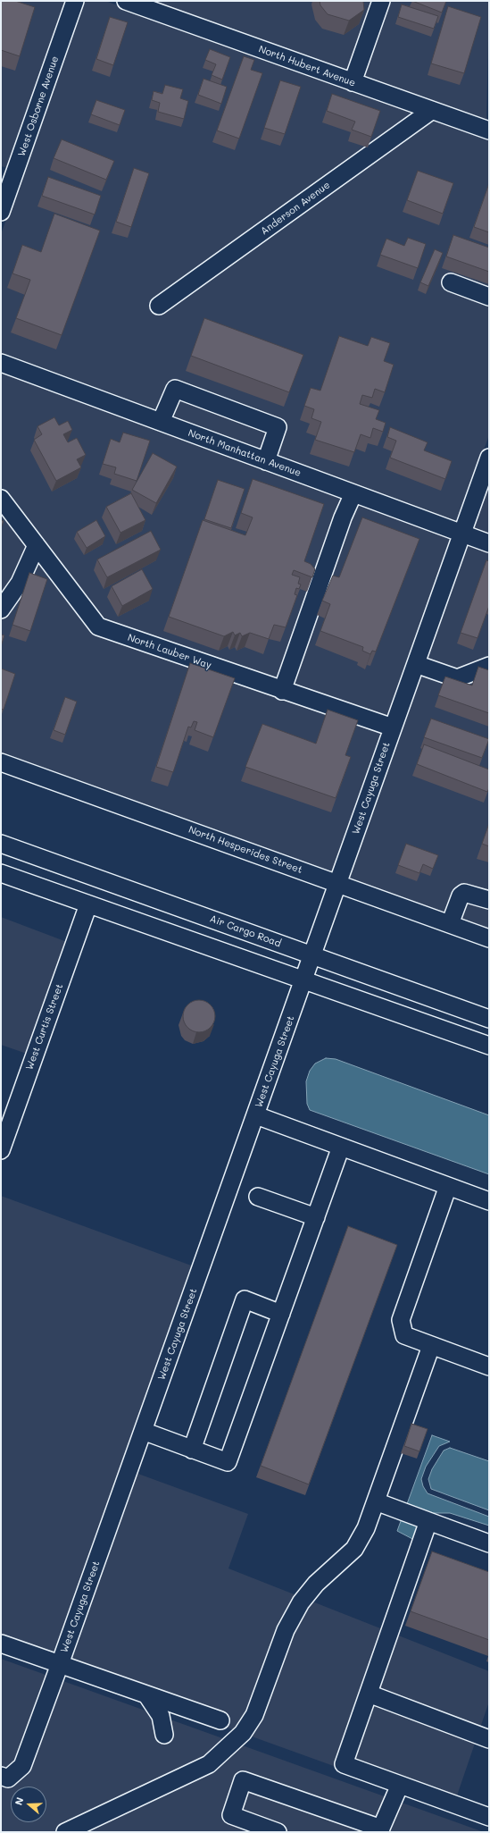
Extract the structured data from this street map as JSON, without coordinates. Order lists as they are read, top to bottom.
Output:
{
  "streets": {
    "street": [
      "North Hubert Avenue",
      "West Osborne Avenue",
      "Anderson Avenue",
      "North Manhattan Avenue",
      "North Lauber Way",
      "West Cayuga Street",
      "North Hesperides Street",
      "Air Cargo Road",
      "West Curtis Street"
    ]
  },
  "crossings": [
    ["North Hubert Avenue", "Anderson Avenue"],
    ["North Manhattan Avenue", "West Cayuga Street"],
    ["North Lauber Way", "West Cayuga Street"],
    ["West Cayuga Street", "North Hesperides Street"],
    ["West Cayuga Street", "Air Cargo Road"]
  ],
  "north": "left"
}
